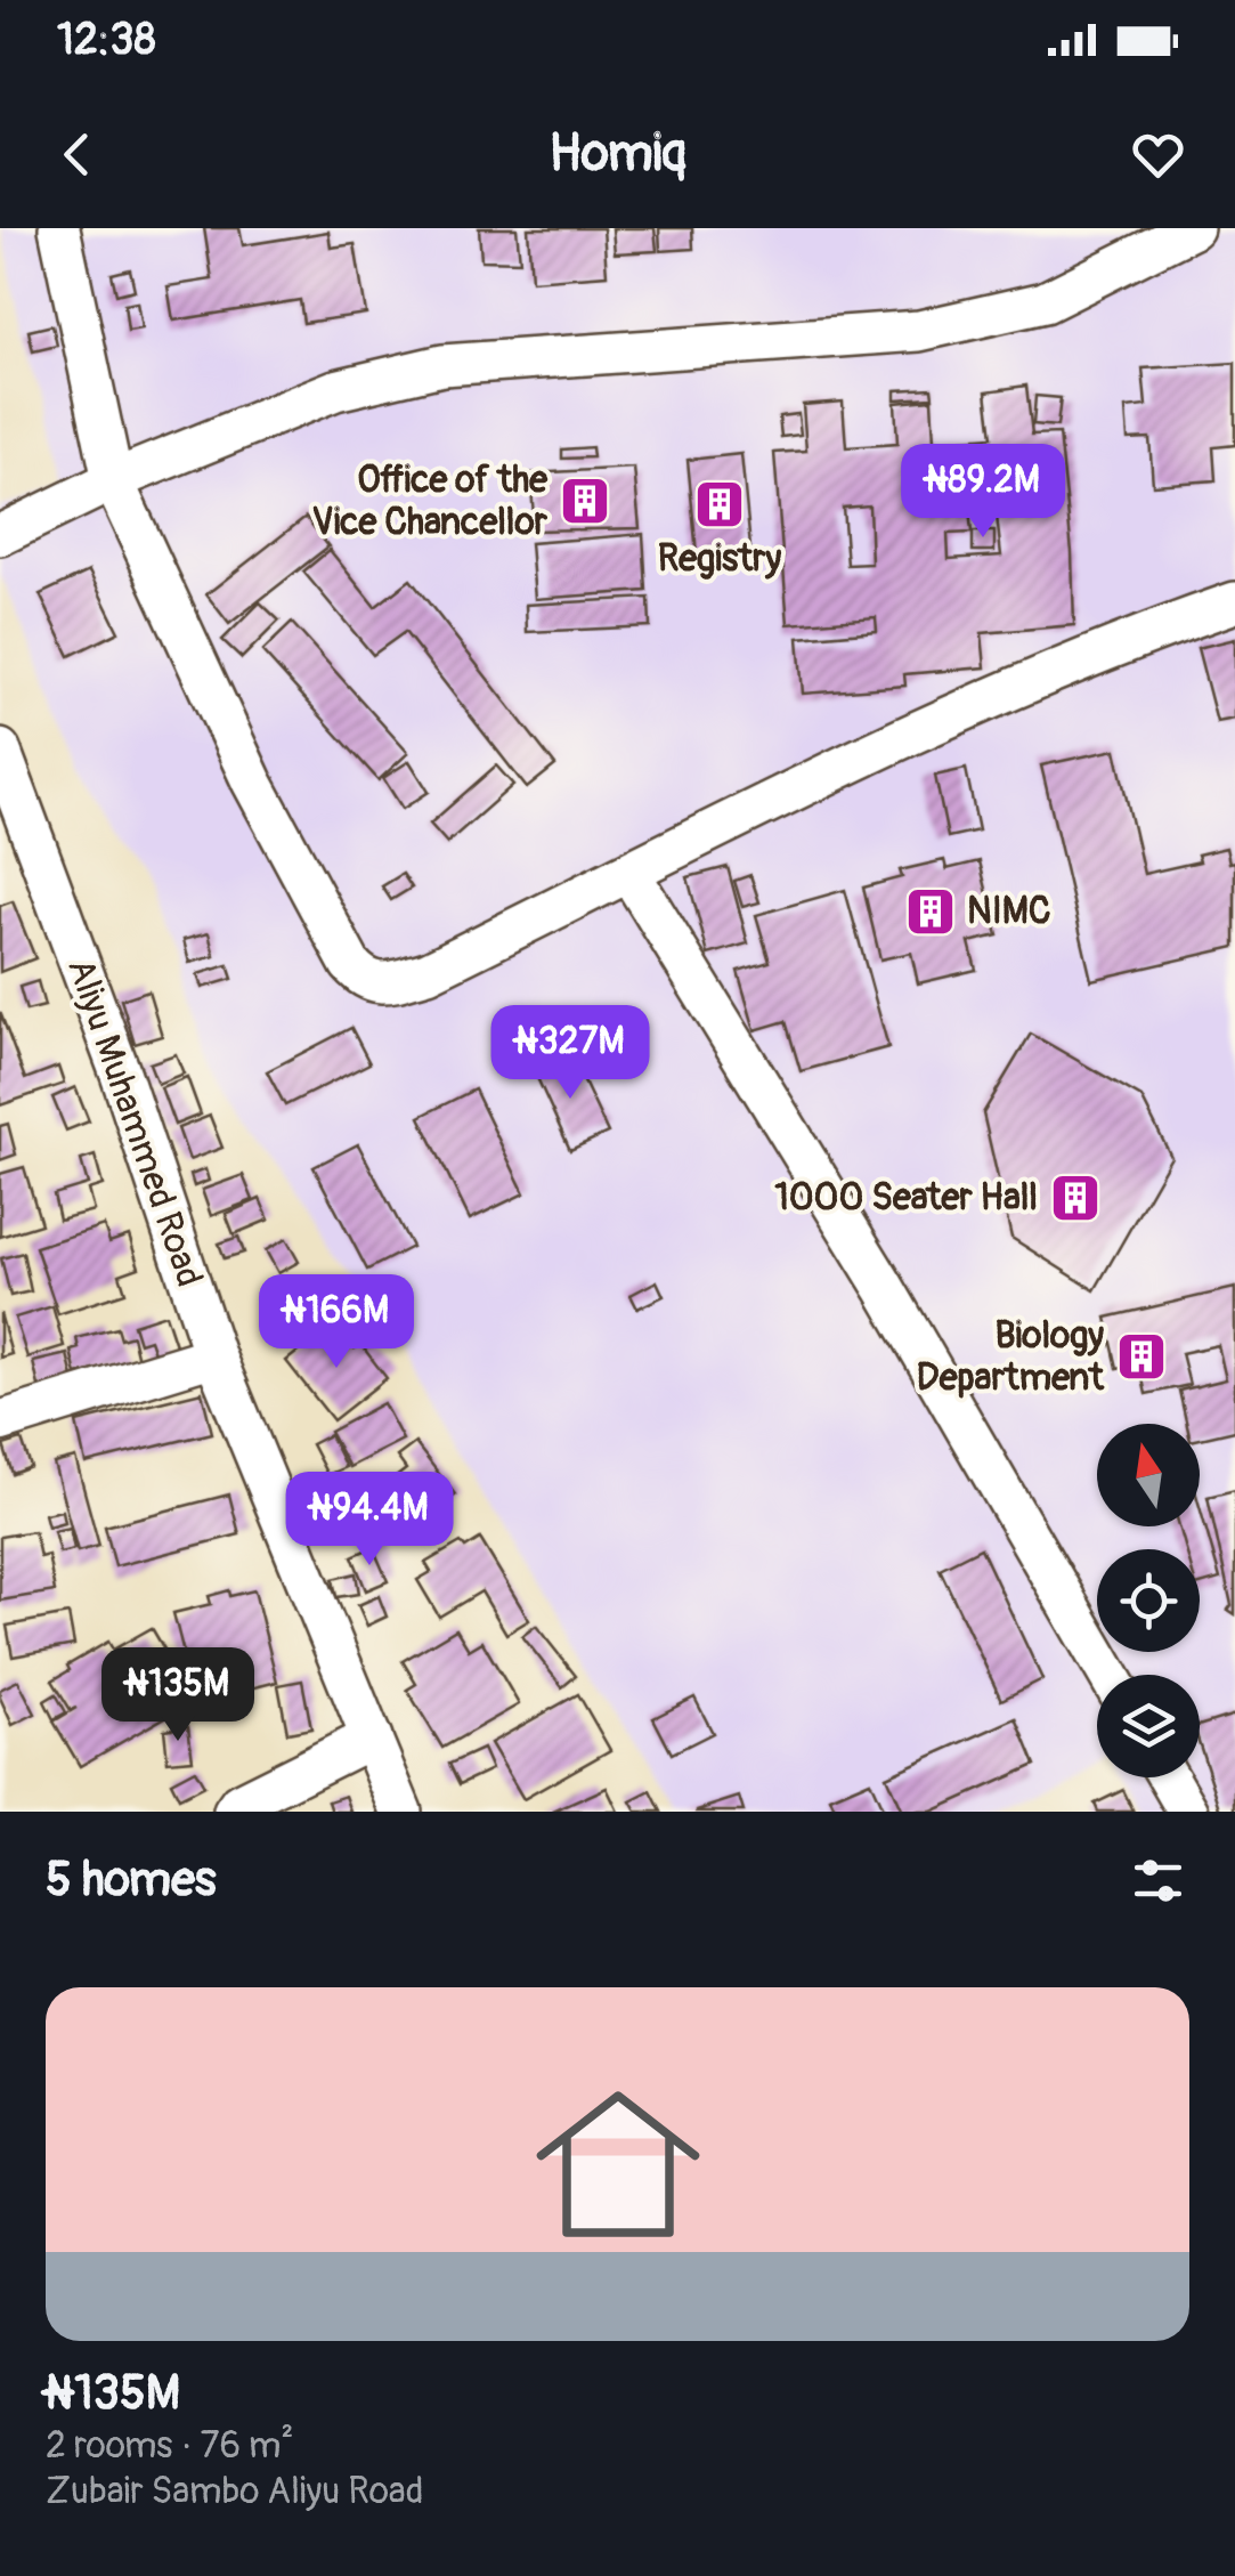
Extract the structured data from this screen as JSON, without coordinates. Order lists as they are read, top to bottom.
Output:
{
  "streets": {
    "street": ["Aliyu Muhammed Road"]
  },
  "places": {
    "building": [
      "Office of the Vice Chancellor",
      "Registry",
      "NIMC",
      "1000 Seater Hall",
      "Biology Department"
    ]
  },
  "north": "top",
  "page": {
    "status": "12:38",
    "header": "Homiq",
    "price": [
      "₦89.2M",
      "₦327M",
      "₦166M",
      "₦94.4M",
      "₦135M"
    ],
    "heading": "5 homes",
    "list": [
      {
        "name": "₦135M",
        "note": "2 rooms · 76 m² · Zubair Sambo Aliyu Road"
      }
    ]
  }
}
